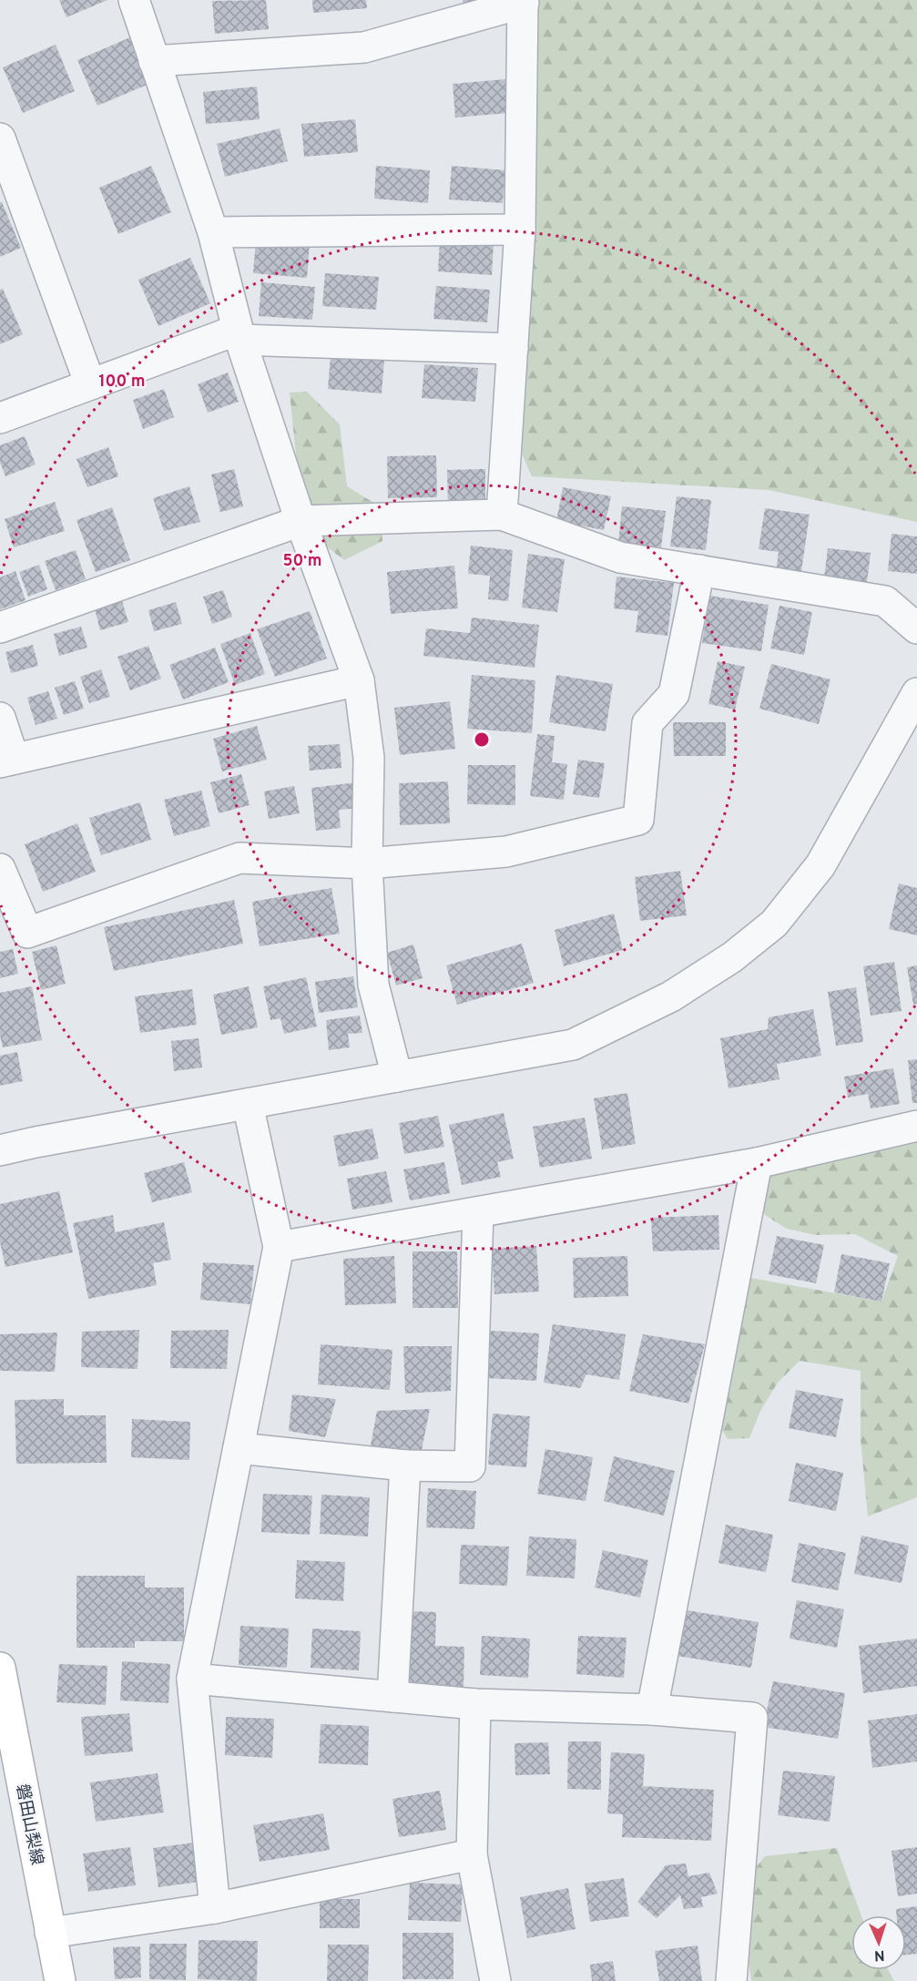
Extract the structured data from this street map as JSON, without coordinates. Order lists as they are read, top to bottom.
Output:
{
  "streets": {
    "main road": ["磐田山梨線"]
  },
  "north": "bottom",
  "rings": ["100 m", "50 m"]
}
